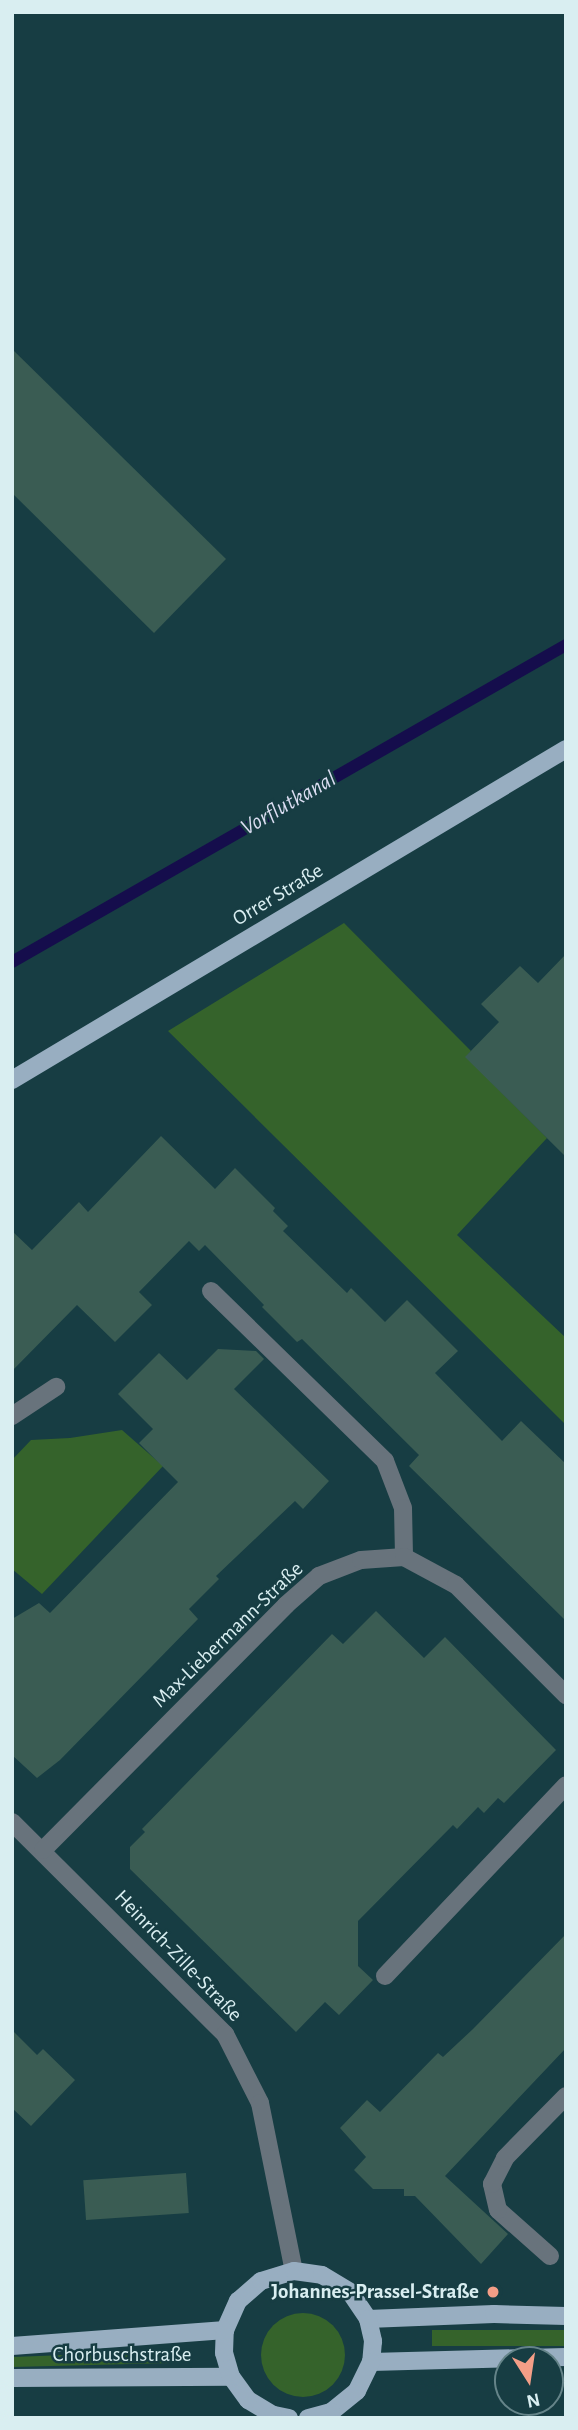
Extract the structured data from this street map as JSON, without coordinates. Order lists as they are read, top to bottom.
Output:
{
  "streets": {
    "main road": ["Orrer Straße", "Chorbuschstraße"],
    "street": ["Max-Liebermann-Straße", "Heinrich-Zille-Straße"]
  },
  "crossings": [
    ["Max-Liebermann-Straße", "Heinrich-Zille-Straße"]
  ],
  "water": ["Vorflutkanal"],
  "places": ["Johannes-Prassel-Straße"],
  "north": "bottom"
}
